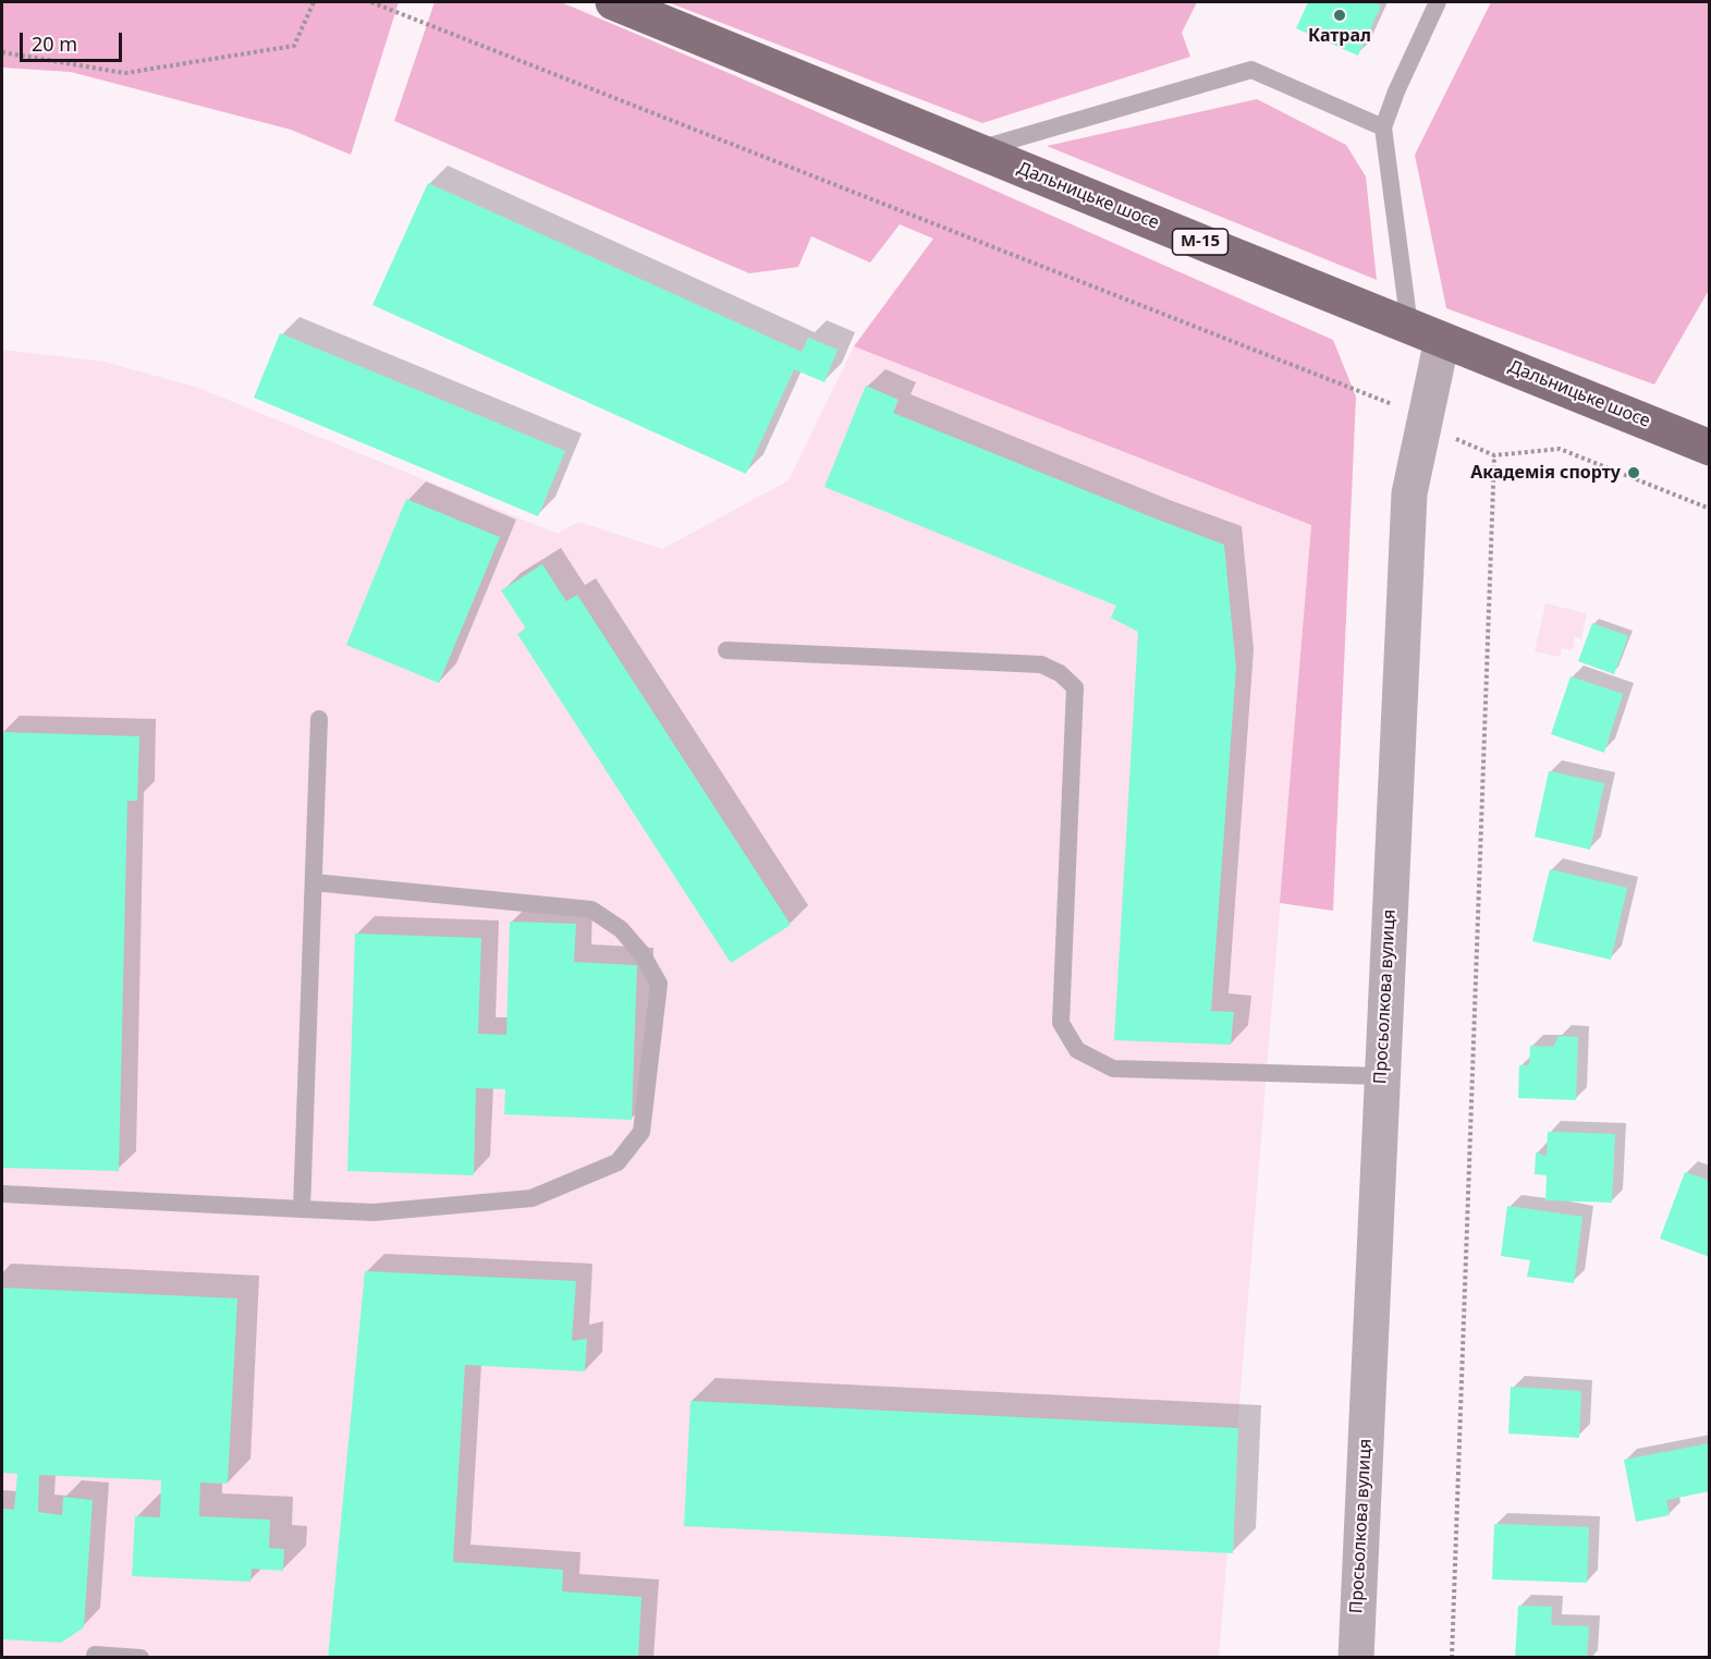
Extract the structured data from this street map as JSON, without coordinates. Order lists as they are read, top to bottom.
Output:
{
  "streets": {
    "main road": ["Дальницьке шосе", "М-15"],
    "street": ["Просьолкова вулиця"]
  },
  "crossings": [
    ["Дальницьке шосе", "Просьолкова вулиця"]
  ],
  "places": ["Катрал", "Академія спорту"],
  "scale_bar": "20 m"
}
